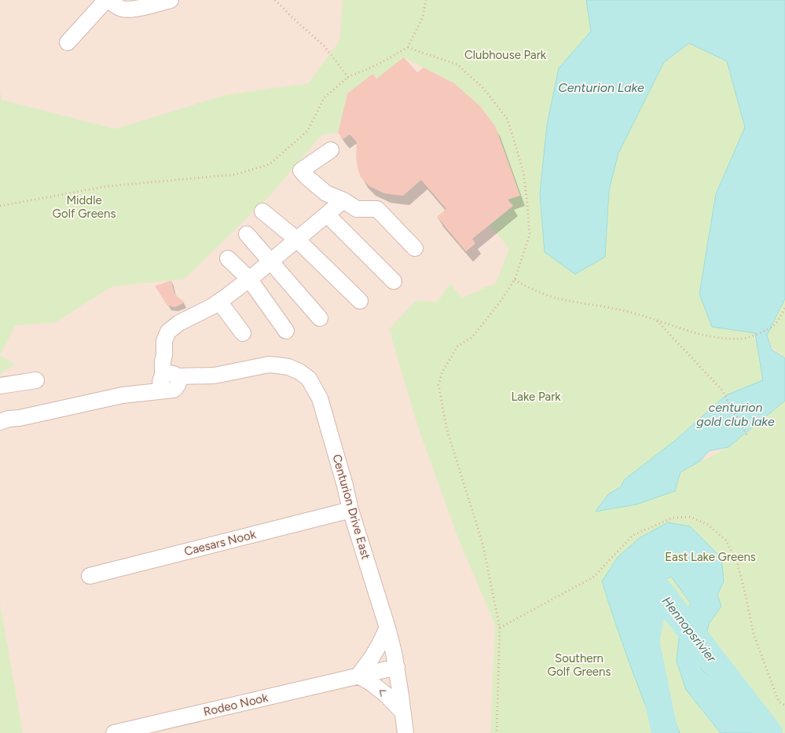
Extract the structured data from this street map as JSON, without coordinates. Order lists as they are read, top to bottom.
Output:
{
  "streets": {
    "street": ["Centurion Drive East", "Caesars Nook", "Rodeo Nook"]
  },
  "crossings": [
    ["Centurion Drive East", "Caesars Nook"],
    ["Centurion Drive East", "Rodeo Nook"]
  ],
  "water": ["Centurion Lake", "centurion gold club lake", "Hennopsrivier"],
  "parks": [
    "Clubhouse Park",
    "Middle Golf Greens",
    "Lake Park",
    "East Lake Greens",
    "Southern Golf Greens"
  ]
}
